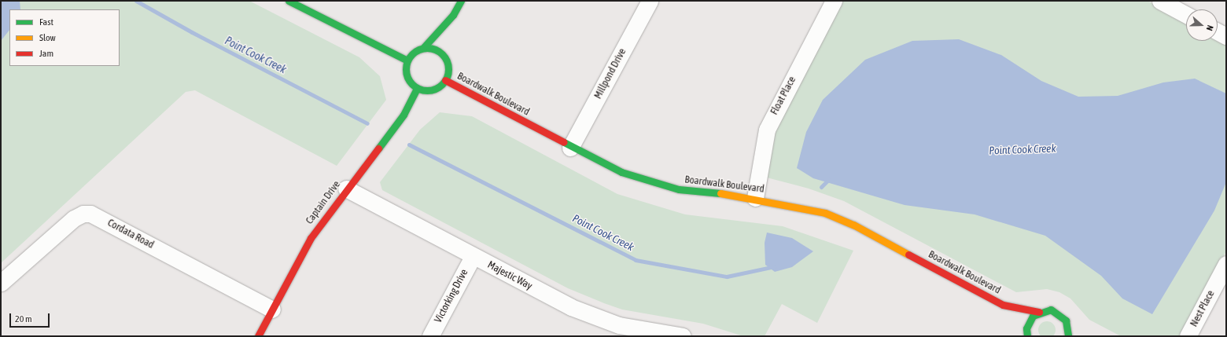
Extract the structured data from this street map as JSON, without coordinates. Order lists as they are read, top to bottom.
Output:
{
  "streets": {
    "street": [
      "Millpond Drive",
      "Boardwalk Boulevard",
      "Float Place",
      "Captain Drive",
      "Cordata Road",
      "Majestic Way",
      "Victorking Drive",
      "Nest Place"
    ]
  },
  "crossings": [
    ["Millpond Drive", "Boardwalk Boulevard"],
    ["Boardwalk Boulevard", "Float Place"],
    ["Boardwalk Boulevard", "Captain Drive"],
    ["Captain Drive", "Cordata Road"],
    ["Captain Drive", "Majestic Way"],
    ["Majestic Way", "Victorking Drive"]
  ],
  "water": ["Point Cook Creek"],
  "legend": ["Fast", "Slow", "Jam"],
  "scale_bar": "20 m",
  "north": "right"
}
